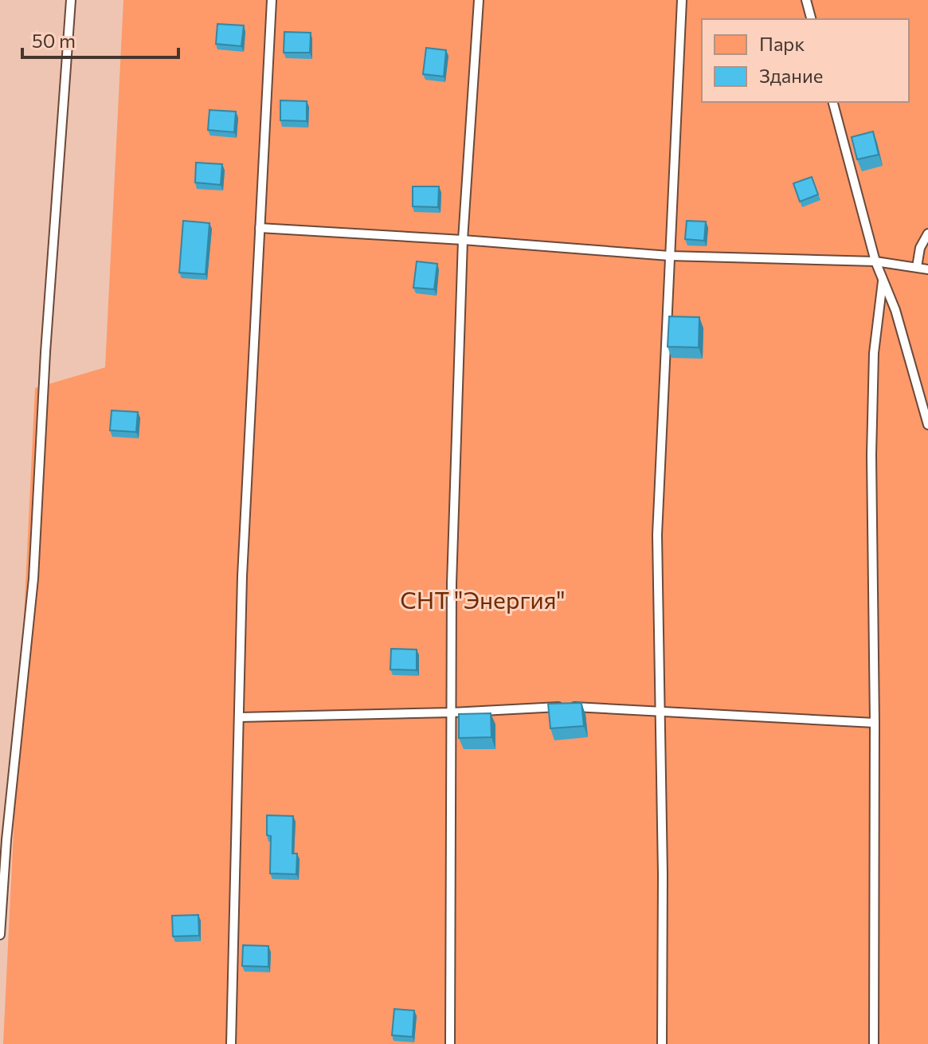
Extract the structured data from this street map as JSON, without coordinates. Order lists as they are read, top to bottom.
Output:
{
  "parks": ["СНТ \"Энергия\""],
  "legend": ["Парк", "Здание"],
  "scale_bar": "50 m"
}
